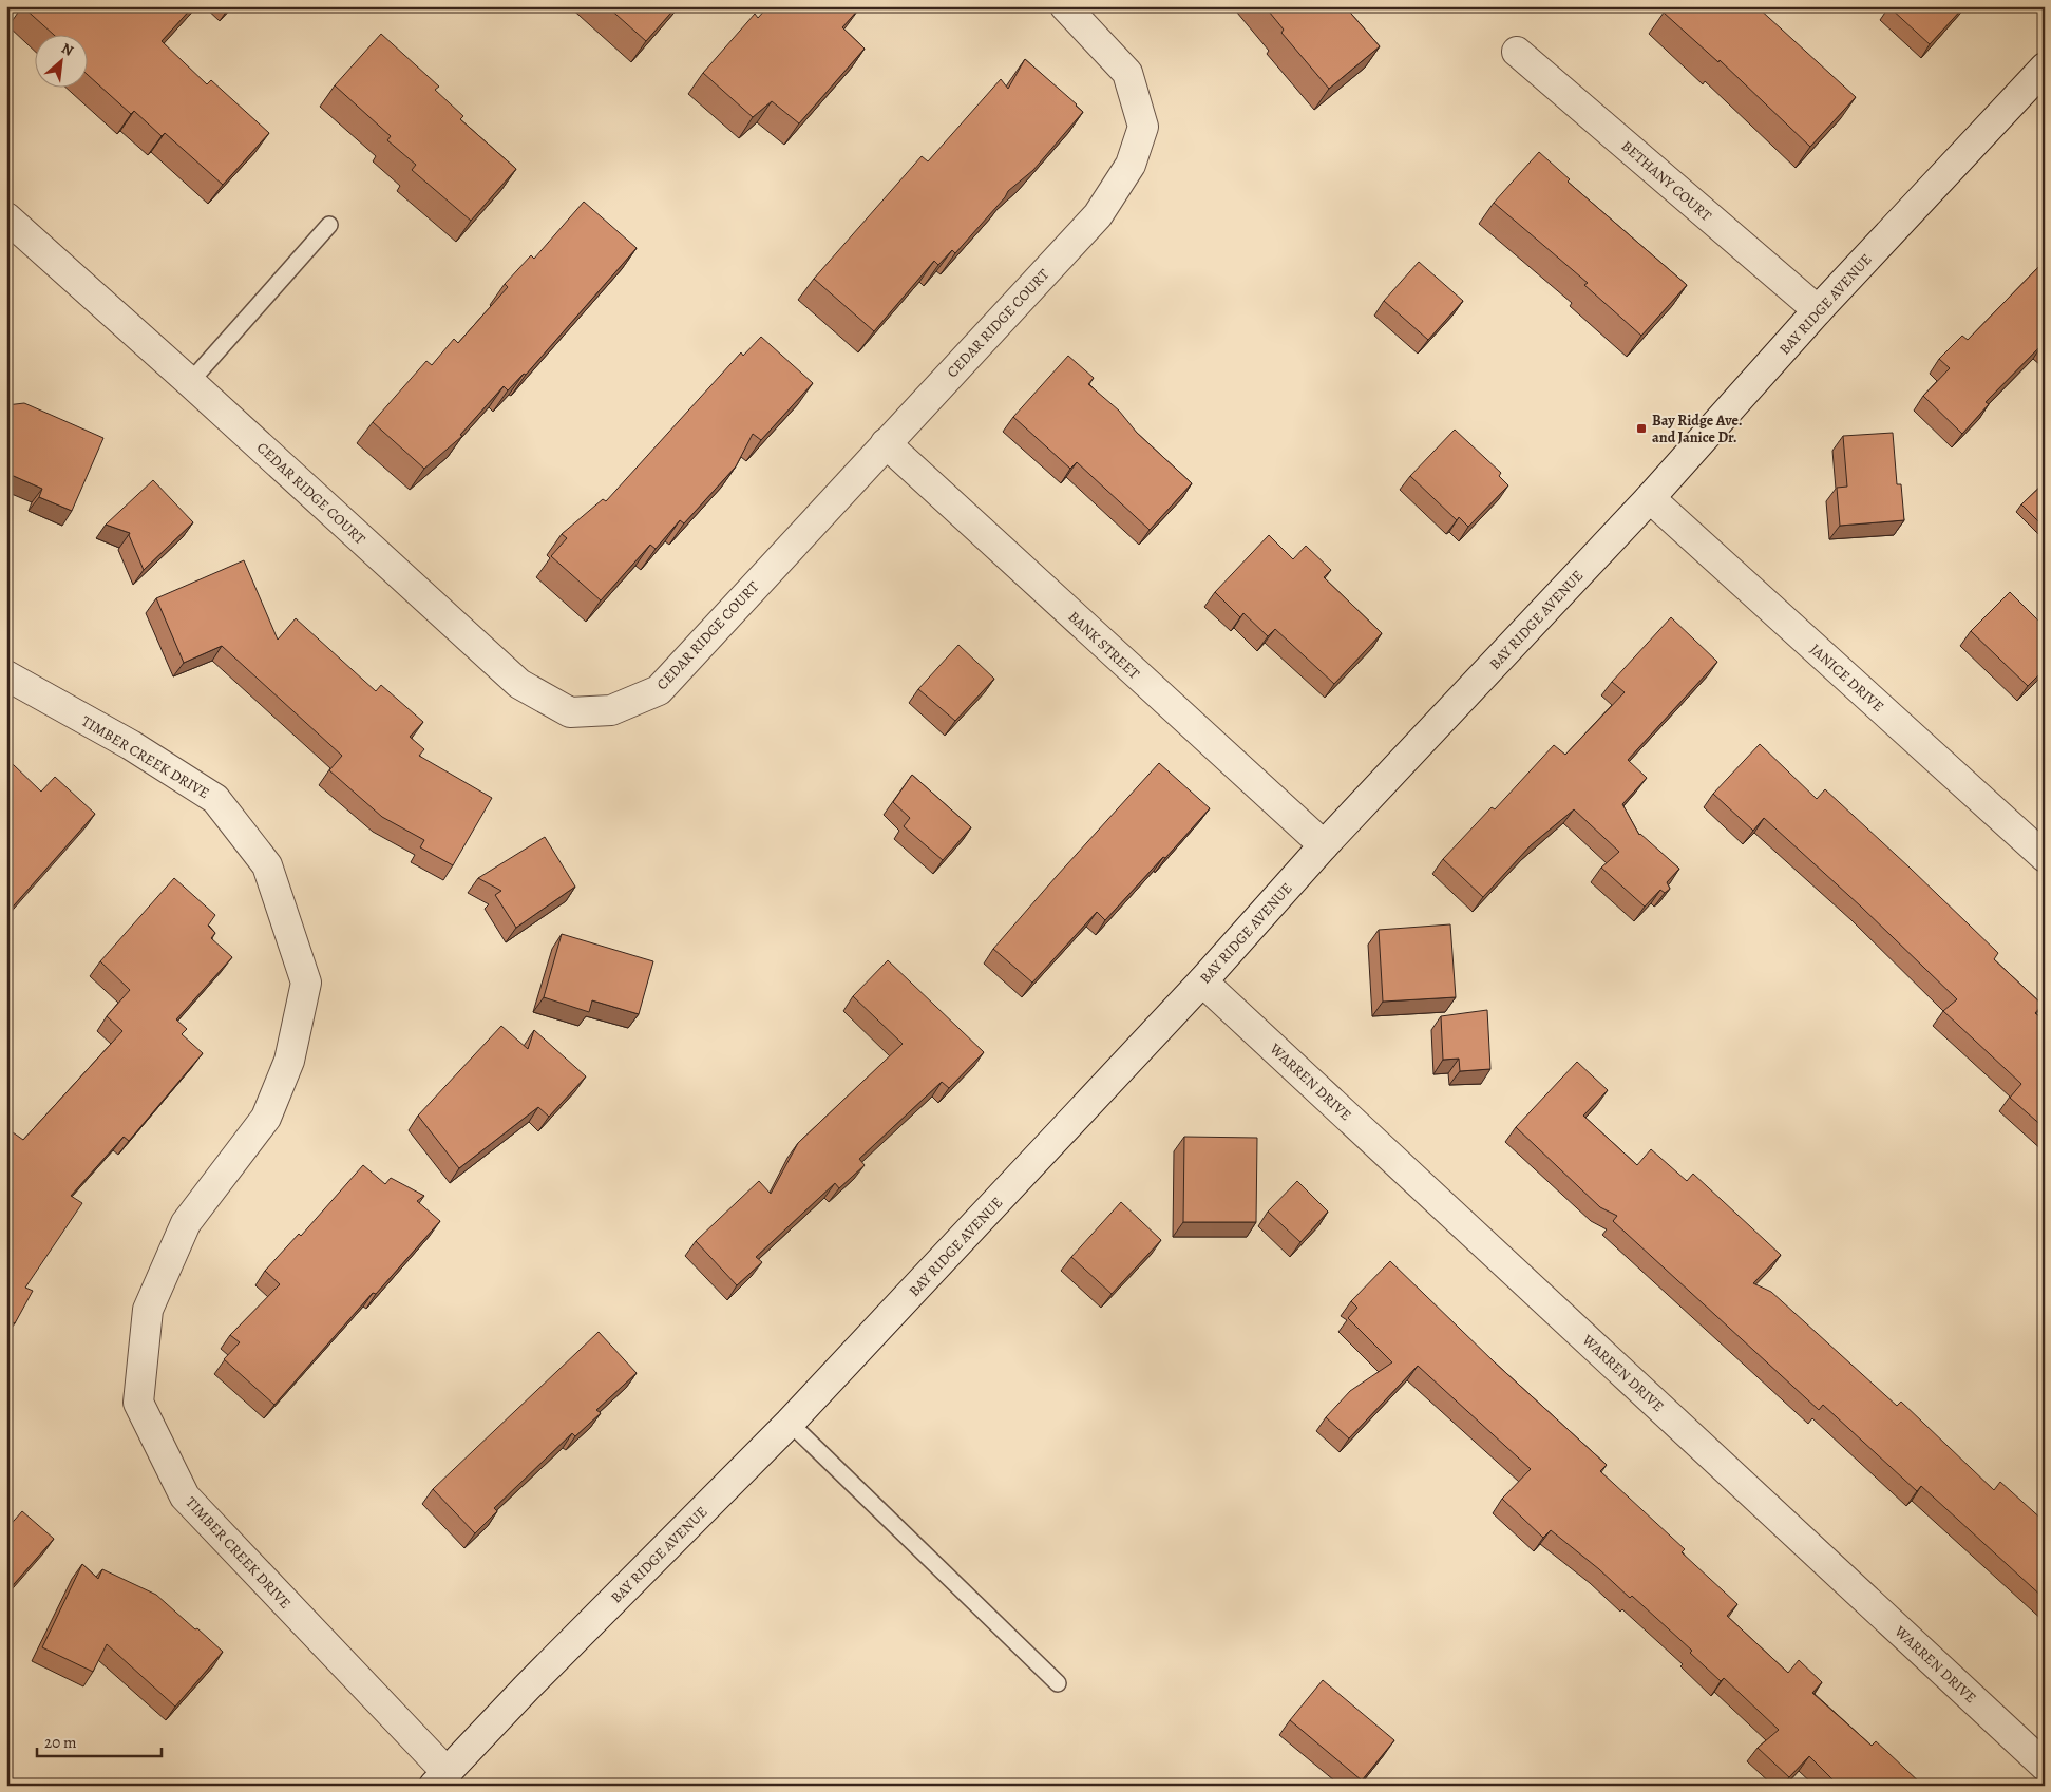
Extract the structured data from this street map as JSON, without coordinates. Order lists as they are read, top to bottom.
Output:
{
  "streets": {
    "street": [
      "BETHANY COURT",
      "BAY RIDGE AVENUE",
      "CEDAR RIDGE COURT",
      "BANK STREET",
      "JANICE DRIVE",
      "TIMBER CREEK DRIVE",
      "WARREN DRIVE"
    ]
  },
  "crossings": [
    ["BETHANY COURT", "BAY RIDGE AVENUE"],
    ["BAY RIDGE AVENUE", "BANK STREET"],
    ["BAY RIDGE AVENUE", "JANICE DRIVE"],
    ["BAY RIDGE AVENUE", "TIMBER CREEK DRIVE"],
    ["BAY RIDGE AVENUE", "WARREN DRIVE"],
    ["CEDAR RIDGE COURT", "BANK STREET"]
  ],
  "places": {
    "transit": ["Bay Ridge Ave. and Janice Dr."]
  },
  "scale_bar": "20 m",
  "north": "top right"
}
